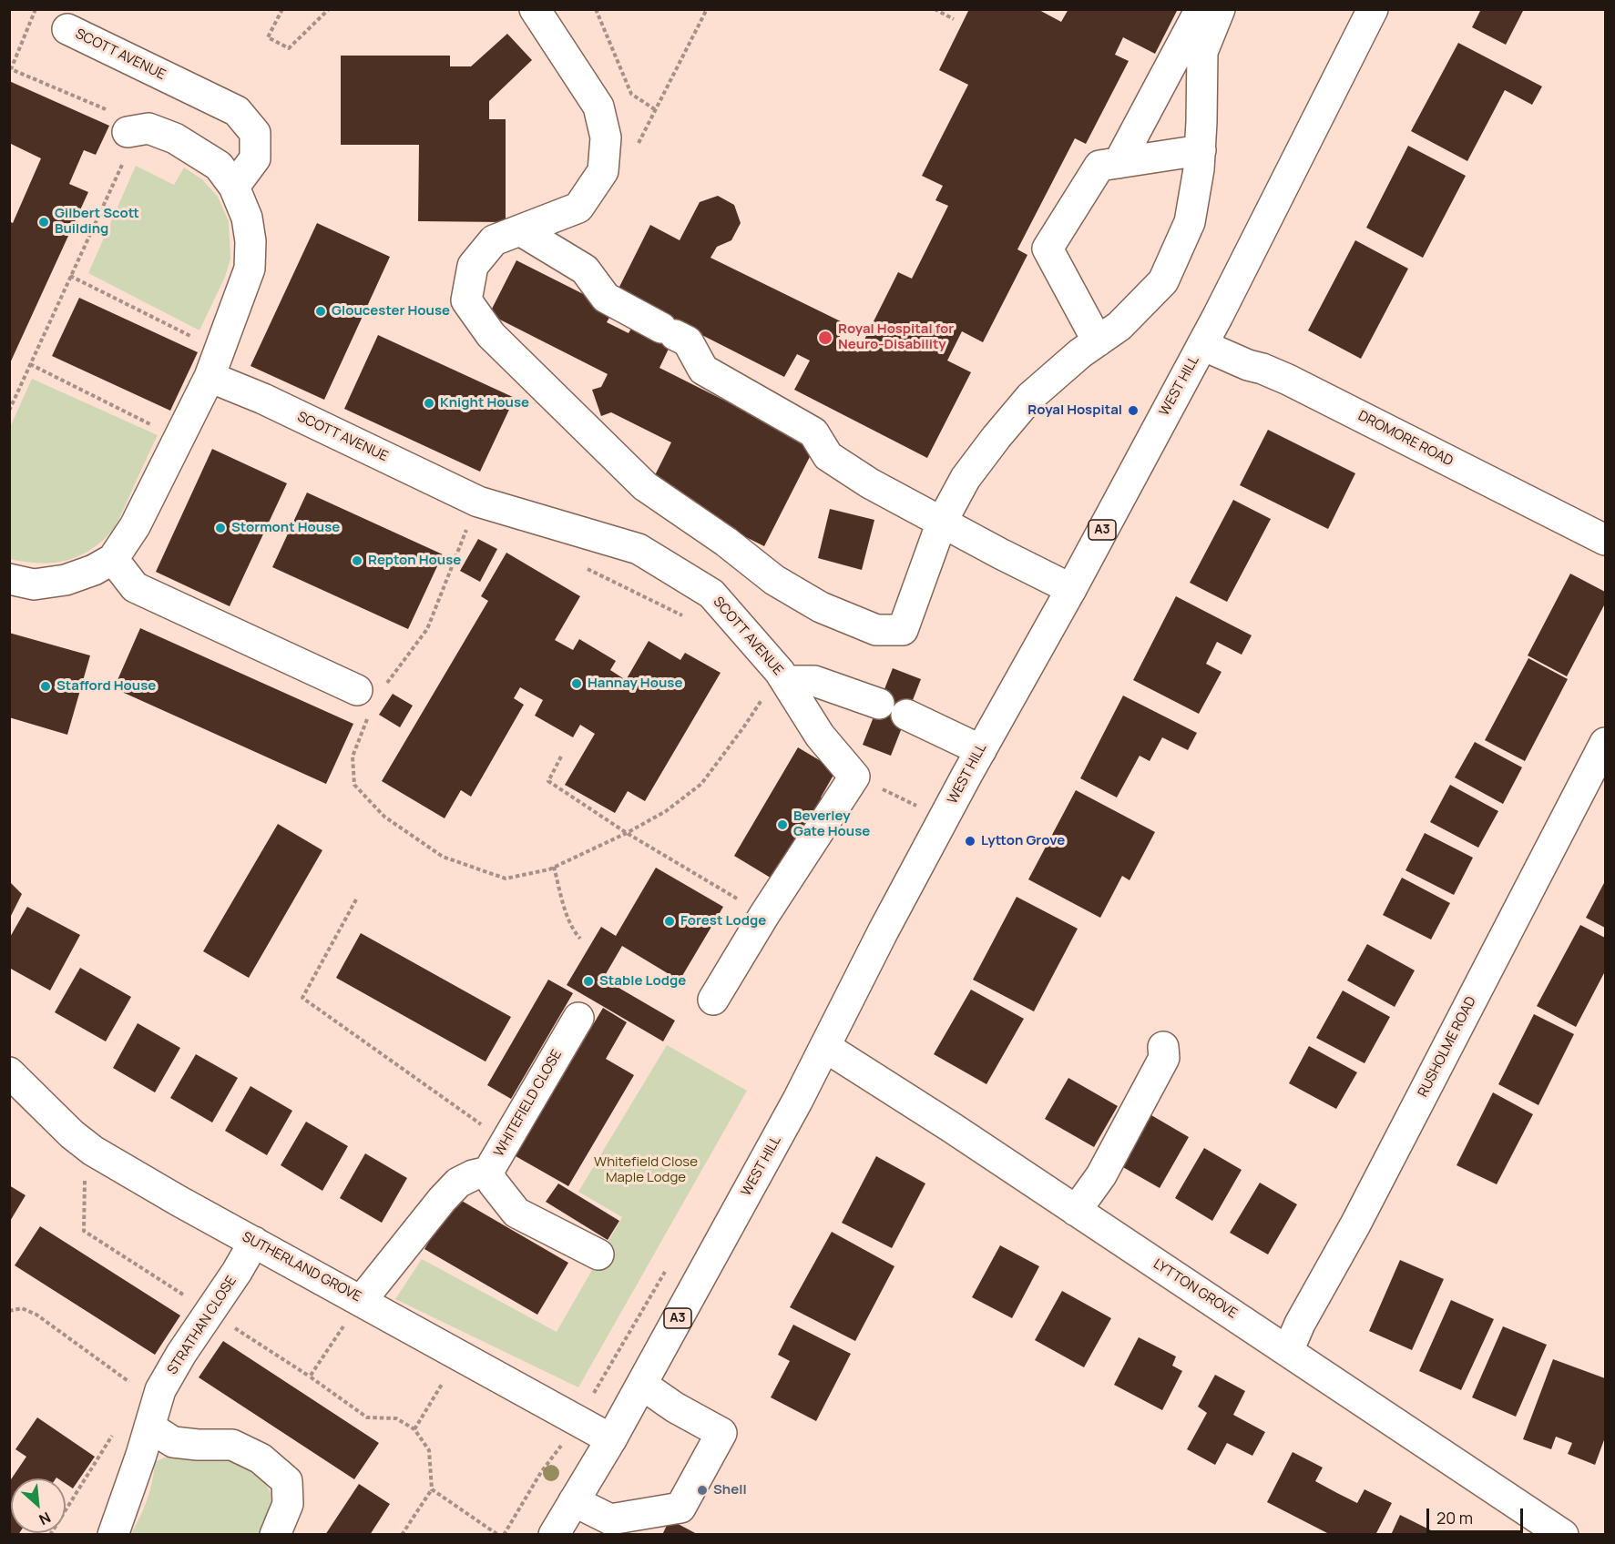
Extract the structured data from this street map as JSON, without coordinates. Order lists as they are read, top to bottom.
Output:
{
  "streets": {
    "main road": [
      "SCOTT AVENUE",
      "WEST HILL",
      "DROMORE ROAD",
      "A3",
      "RUSHOLME ROAD",
      "WHITEFIELD CLOSE",
      "SUTHERLAND GROVE",
      "LYTTON GROVE",
      "STRATHAN CLOSE"
    ]
  },
  "crossings": [
    ["WEST HILL", "DROMORE ROAD"],
    ["WEST HILL", "SUTHERLAND GROVE"],
    ["WEST HILL", "LYTTON GROVE"],
    ["RUSHOLME ROAD", "LYTTON GROVE"],
    ["WHITEFIELD CLOSE", "SUTHERLAND GROVE"],
    ["SUTHERLAND GROVE", "STRATHAN CLOSE"]
  ],
  "parks": ["Whitefield Close Maple Lodge"],
  "places": [
    "Gilbert Scott Building",
    "Gloucester House",
    "Royal Hospital for Neuro-Disability",
    "Knight House",
    "Royal Hospital",
    "Stormont House",
    "Repton House",
    "Hannay House",
    "Stafford House",
    "Beverley Gate House",
    "Lytton Grove",
    "Forest Lodge",
    "Stable Lodge",
    "Shell"
  ],
  "scale_bar": "20 m",
  "north": "bottom right"
}
